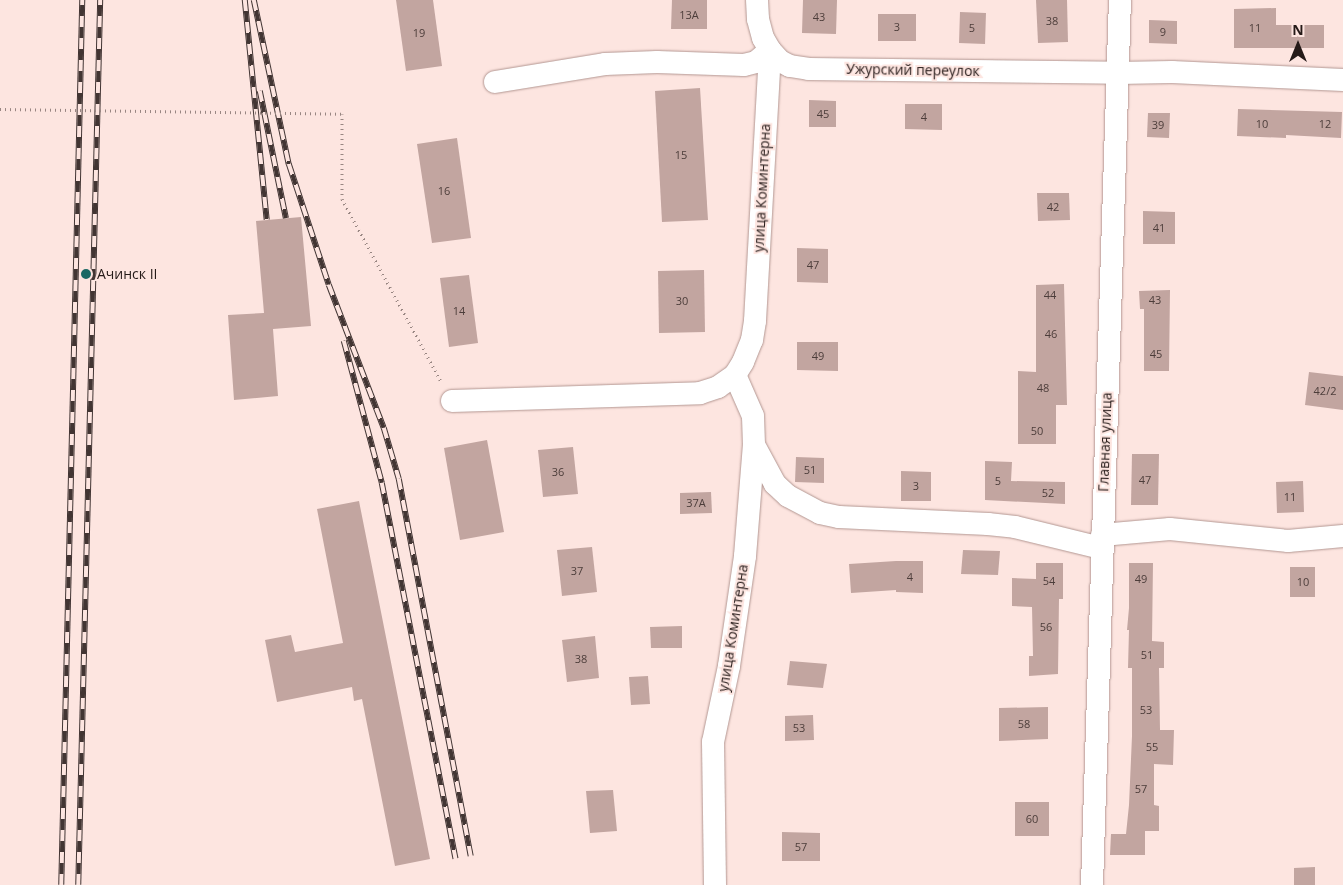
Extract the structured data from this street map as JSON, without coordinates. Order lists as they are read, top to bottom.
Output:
{
  "streets": {
    "street": ["Ужурский переулок", "улица Коминтерна", "Главная улица"]
  },
  "crossings": [
    ["Ужурский переулок", "улица Коминтерна"],
    ["Ужурский переулок", "Главная улица"]
  ],
  "places": ["Ачинск II"],
  "house_numbers": [
    "13А",
    "43",
    "38",
    "3",
    "5",
    "11",
    "9",
    "19",
    "45",
    "4",
    "10",
    "12",
    "39",
    "15",
    "16",
    "42",
    "41",
    "47",
    "44",
    "43",
    "30",
    "14",
    "46",
    "45",
    "49",
    "48",
    "42/2",
    "50",
    "51",
    "36",
    "47",
    "5",
    "3",
    "52",
    "11",
    "37А",
    "37",
    "4",
    "49",
    "54",
    "10",
    "56",
    "51",
    "38",
    "53",
    "58",
    "53",
    "55",
    "57",
    "60",
    "57"
  ],
  "north": "top"
}
